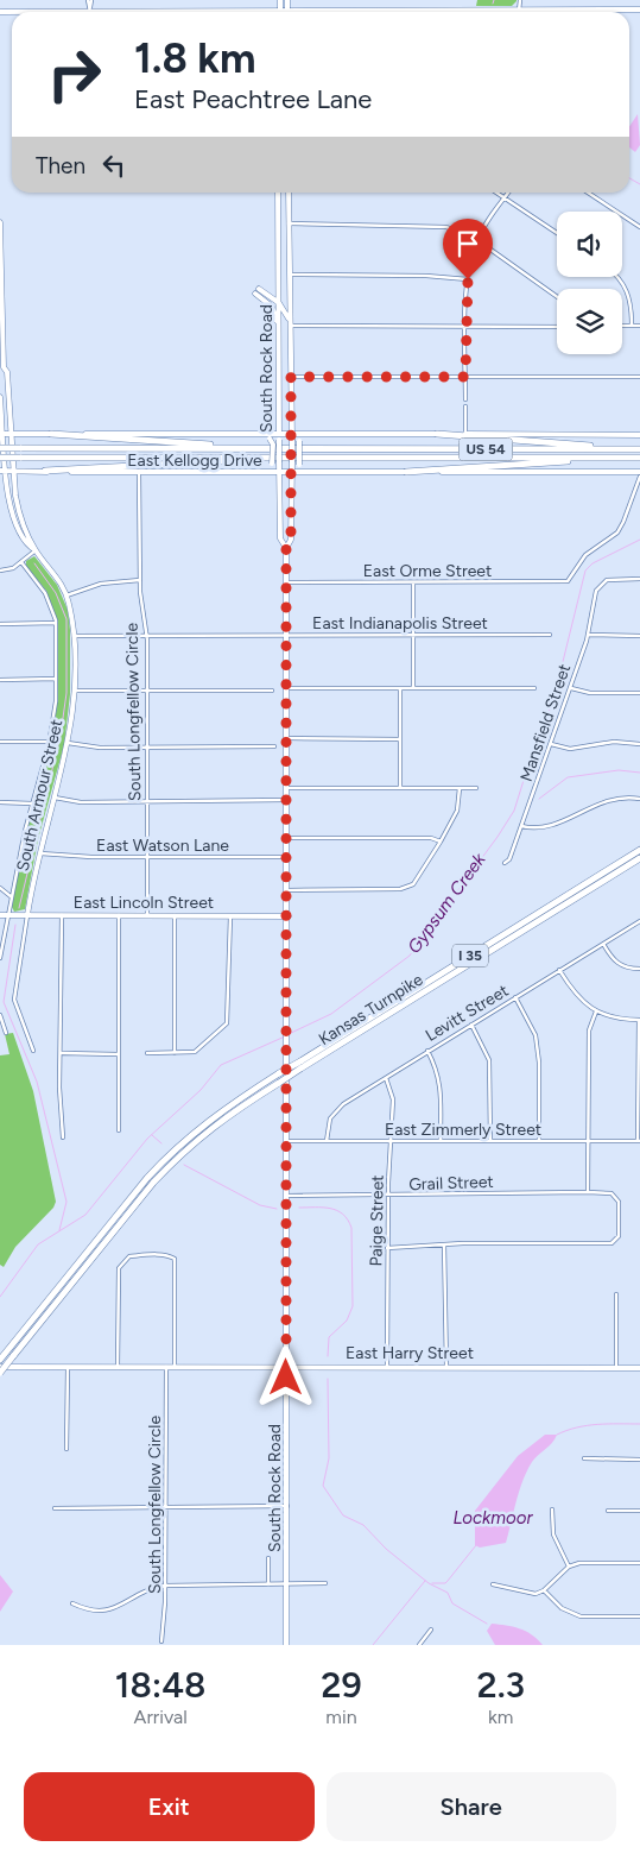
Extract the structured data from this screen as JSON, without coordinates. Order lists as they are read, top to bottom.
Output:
{
  "streets": {
    "highway": ["US 54", "I 35", "Kansas Turnpike"],
    "main road": [
      "South Rock Road",
      "East Kellogg Drive",
      "South Armour Street",
      "East Lincoln Street",
      "East Harry Street"
    ],
    "street": [
      "East Orme Street",
      "East Indianapolis Street",
      "South Longfellow Circle",
      "Mansfield Street",
      "East Watson Lane",
      "Levitt Street",
      "East Zimmerly Street",
      "Grail Street",
      "Paige Street"
    ]
  },
  "crossings": [
    ["South Rock Road", "East Kellogg Drive"],
    ["South Rock Road", "East Orme Street"],
    ["South Rock Road", "East Indianapolis Street"],
    ["South Rock Road", "East Watson Lane"],
    ["South Rock Road", "East Lincoln Street"],
    ["South Rock Road", "East Zimmerly Street"],
    ["South Rock Road", "Grail Street"],
    ["South Rock Road", "East Harry Street"],
    ["East Kellogg Drive", "East Orme Street"],
    ["East Kellogg Drive", "South Longfellow Circle"],
    ["East Kellogg Drive", "South Armour Street"],
    ["East Indianapolis Street", "South Longfellow Circle"],
    ["East Indianapolis Street", "South Armour Street"],
    ["South Longfellow Circle", "East Watson Lane"],
    ["South Longfellow Circle", "East Lincoln Street"],
    ["South Longfellow Circle", "East Harry Street"],
    ["South Armour Street", "East Watson Lane"],
    ["South Armour Street", "East Lincoln Street"],
    ["Levitt Street", "East Zimmerly Street"],
    ["Levitt Street", "Paige Street"],
    ["East Zimmerly Street", "Paige Street"],
    ["Grail Street", "Paige Street"],
    ["Paige Street", "East Harry Street"]
  ],
  "water": ["Gypsum Creek", "Lockmoor"],
  "page": {
    "turn": ["1.8 km", "East Peachtree Lane"],
    "then": "Then",
    "eta": [
      "18:48",
      "Arrival",
      "29",
      "min",
      "2.3",
      "km"
    ],
    "buttons": ["Exit", "Share"]
  }
}
